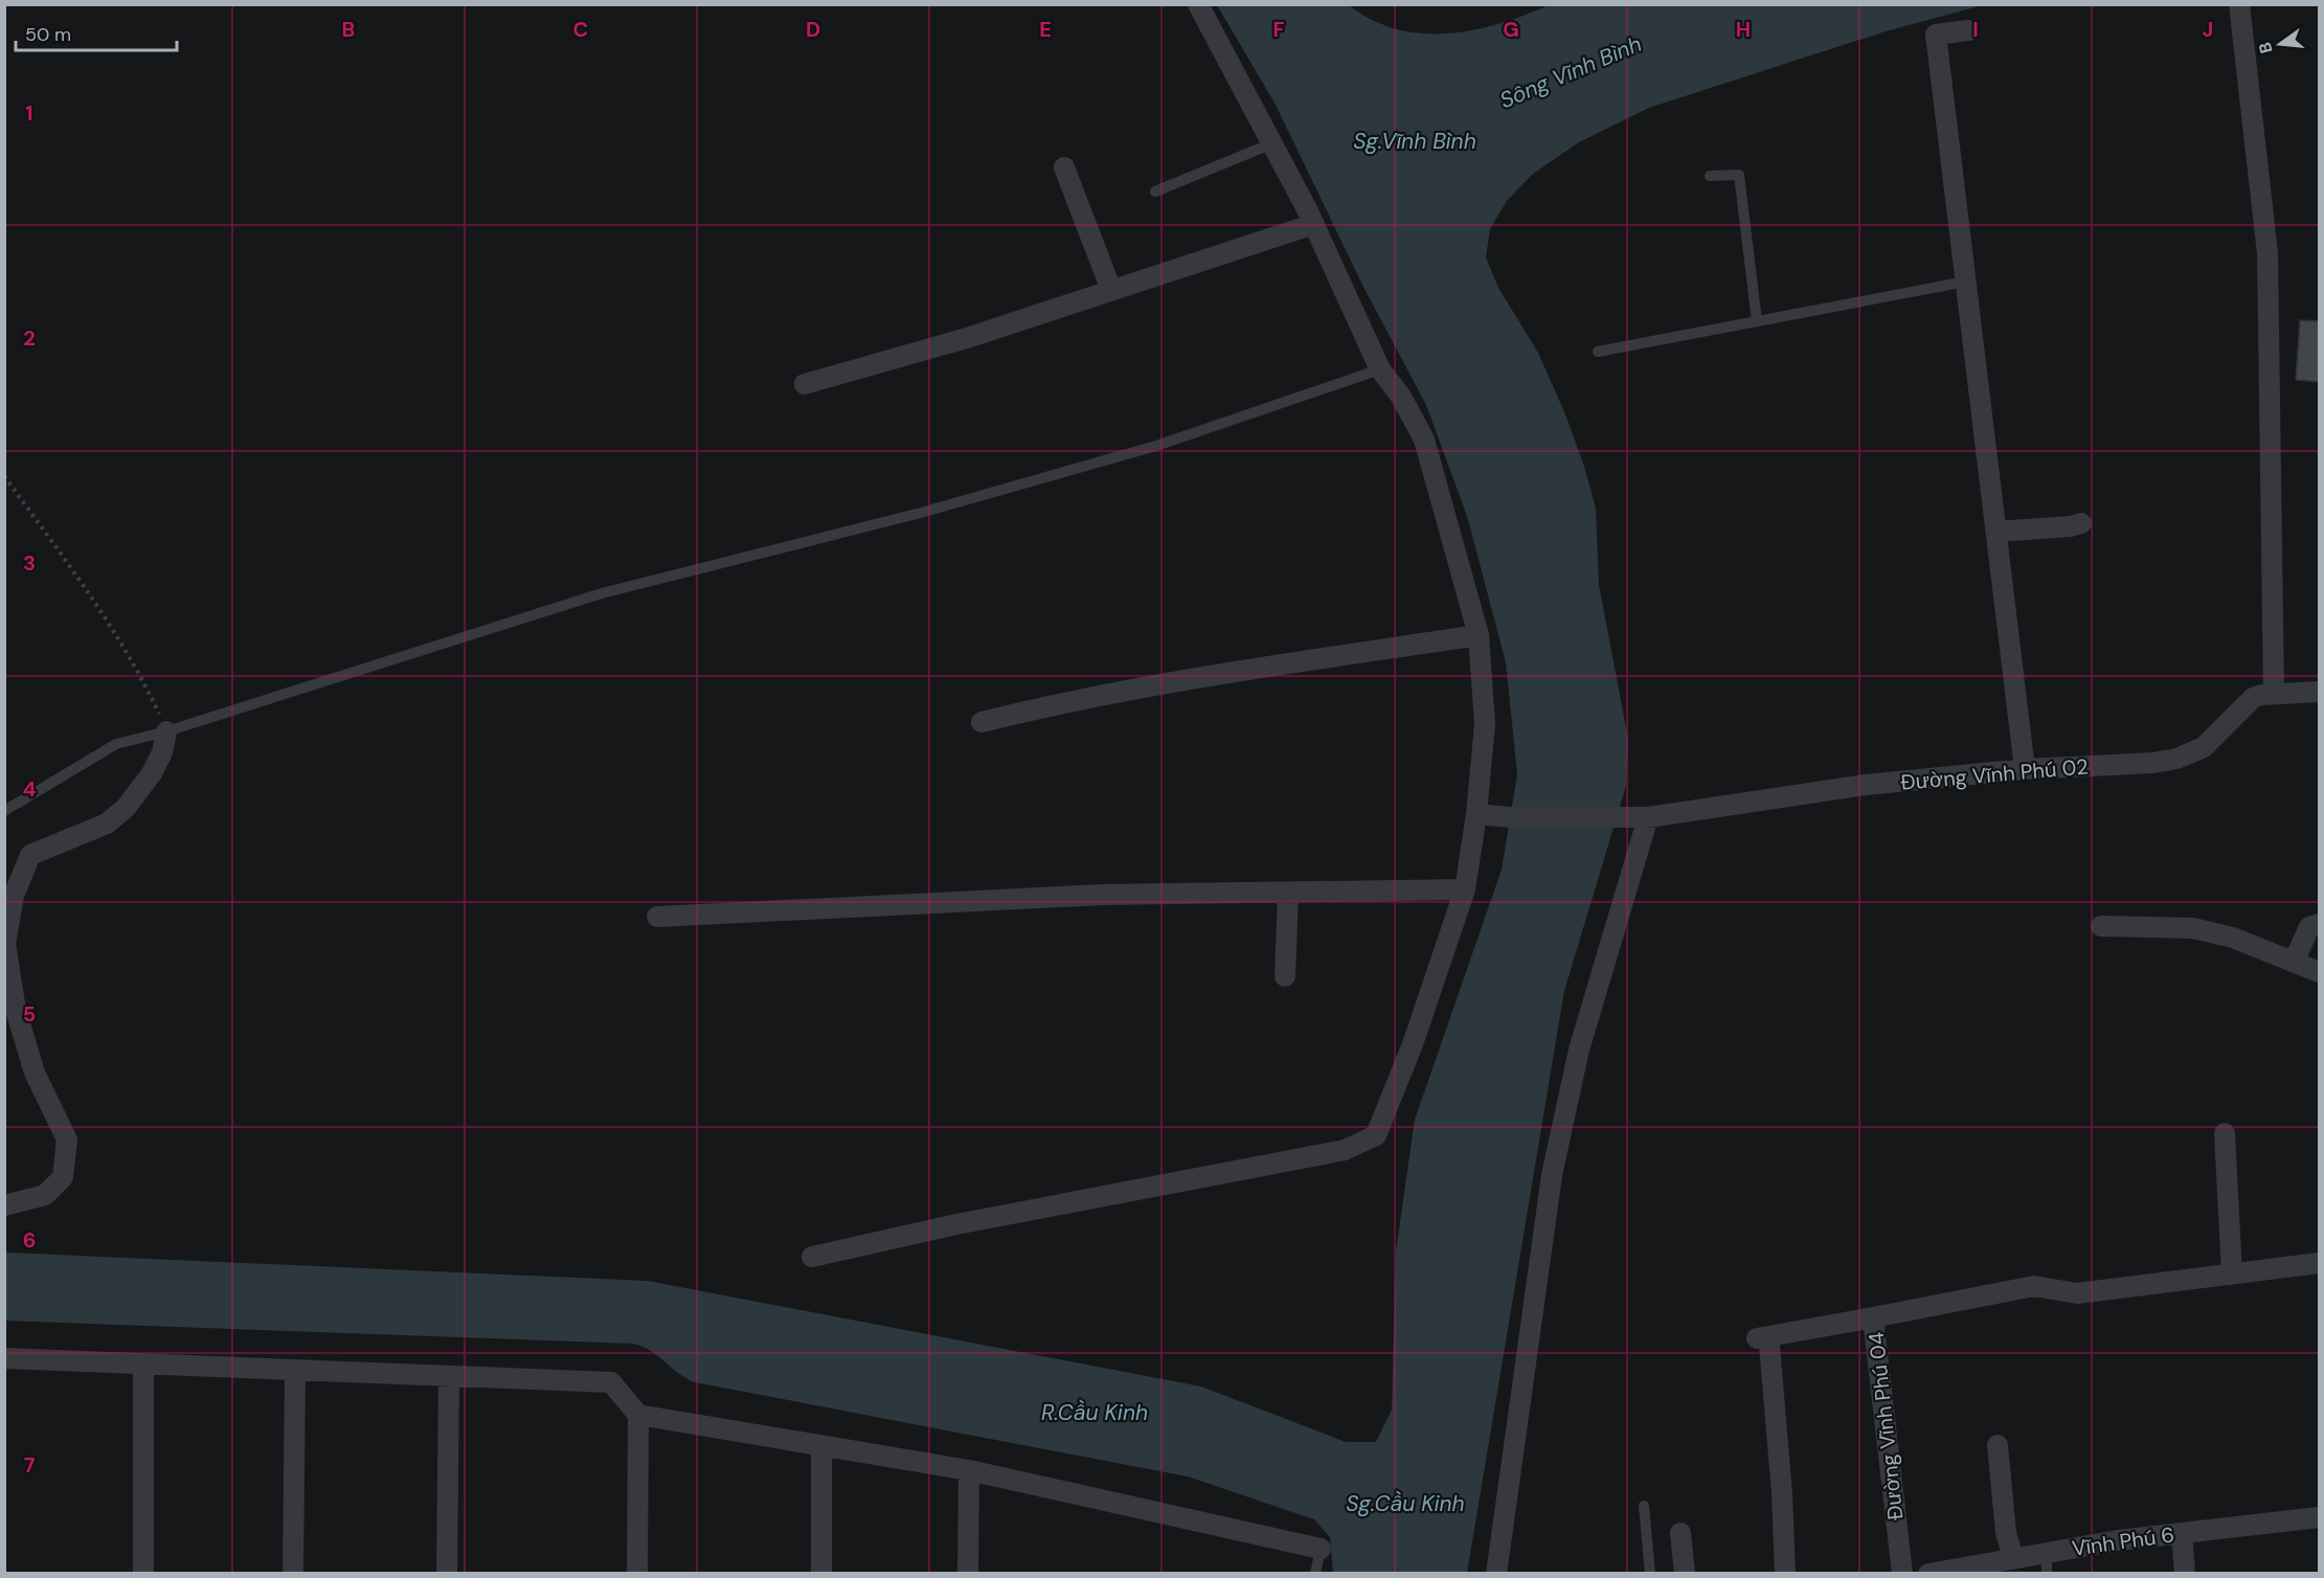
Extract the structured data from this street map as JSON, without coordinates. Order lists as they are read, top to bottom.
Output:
{
  "streets": {
    "street": ["Đường Vĩnh Phú 02", "Đường Vĩnh Phú 04", "Vĩnh Phú 6"]
  },
  "water": [
    "Sông Vĩnh Bình",
    "Sg.Vĩnh Bình",
    "R.Cầu Kinh",
    "Sg.Cầu Kinh"
  ],
  "scale_bar": "50 m",
  "north": "left",
  "grid": {
    "columns": [
      "B",
      "C",
      "D",
      "E",
      "F",
      "G",
      "H",
      "I",
      "J"
    ],
    "rows": [
      "1",
      "2",
      "3",
      "4",
      "5",
      "6",
      "7"
    ]
  }
}
